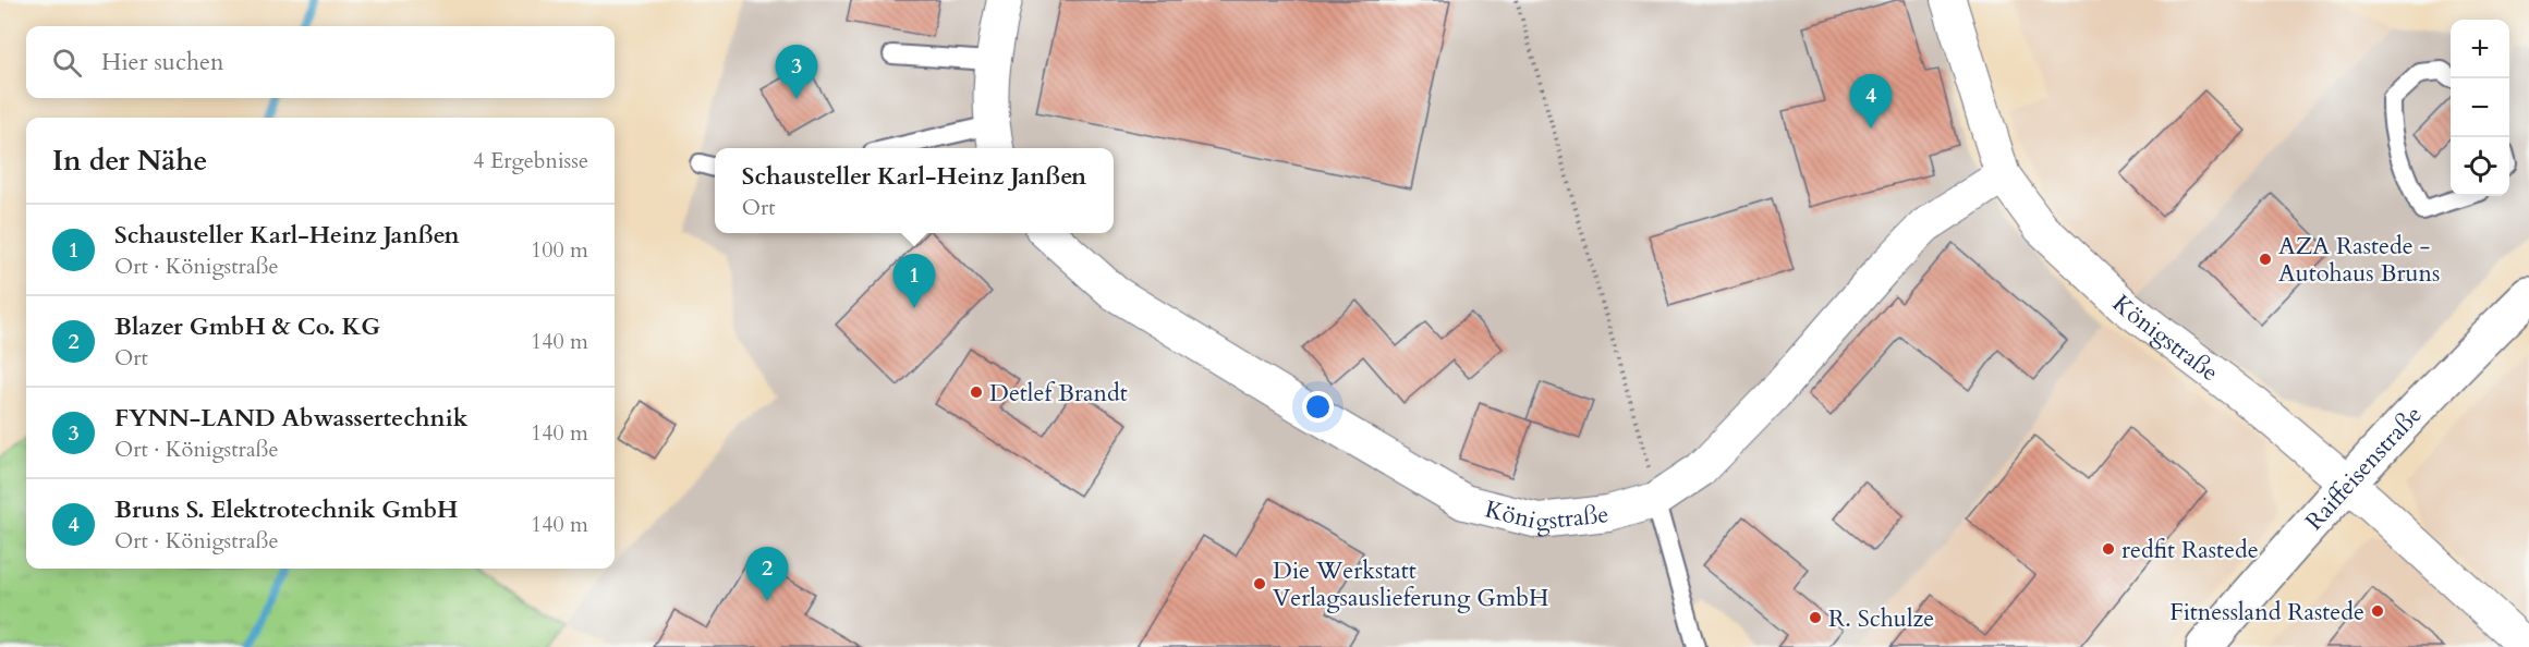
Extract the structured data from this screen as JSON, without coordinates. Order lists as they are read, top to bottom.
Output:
{
  "streets": {
    "main road": ["Raiffeisenstraße"],
    "street": ["Königstraße"]
  },
  "crossings": [
    ["Königstraße", "Raiffeisenstraße"]
  ],
  "places": [
    "AZA Rastede - Autohaus Bruns",
    "Detlef Brandt",
    "redfit Rastede",
    "Die Werkstatt Verlagsauslieferung GmbH",
    "Fitnessland Rastede",
    "R. Schulze"
  ],
  "page": {
    "map_buttons": ["+", "−"],
    "search": "Hier suchen",
    "pins": [
      "3",
      "4",
      "1",
      "2"
    ],
    "heading": ["In der Nähe", "4 Ergebnisse"],
    "popup": ["Schausteller Karl-Heinz Janßen", "Ort"],
    "list": [
      {
        "mark": "1",
        "name": "Schausteller Karl-Heinz Janßen",
        "note": "Ort · Königstraße",
        "value": "100 m"
      },
      {
        "mark": "2",
        "name": "Blazer GmbH & Co. KG",
        "note": "Ort",
        "value": "140 m"
      },
      {
        "mark": "3",
        "name": "FYNN-LAND Abwassertechnik",
        "note": "Ort · Königstraße",
        "value": "140 m"
      },
      {
        "mark": "4",
        "name": "Bruns S. Elektrotechnik GmbH",
        "note": "Ort · Königstraße",
        "value": "140 m"
      }
    ]
  }
}
